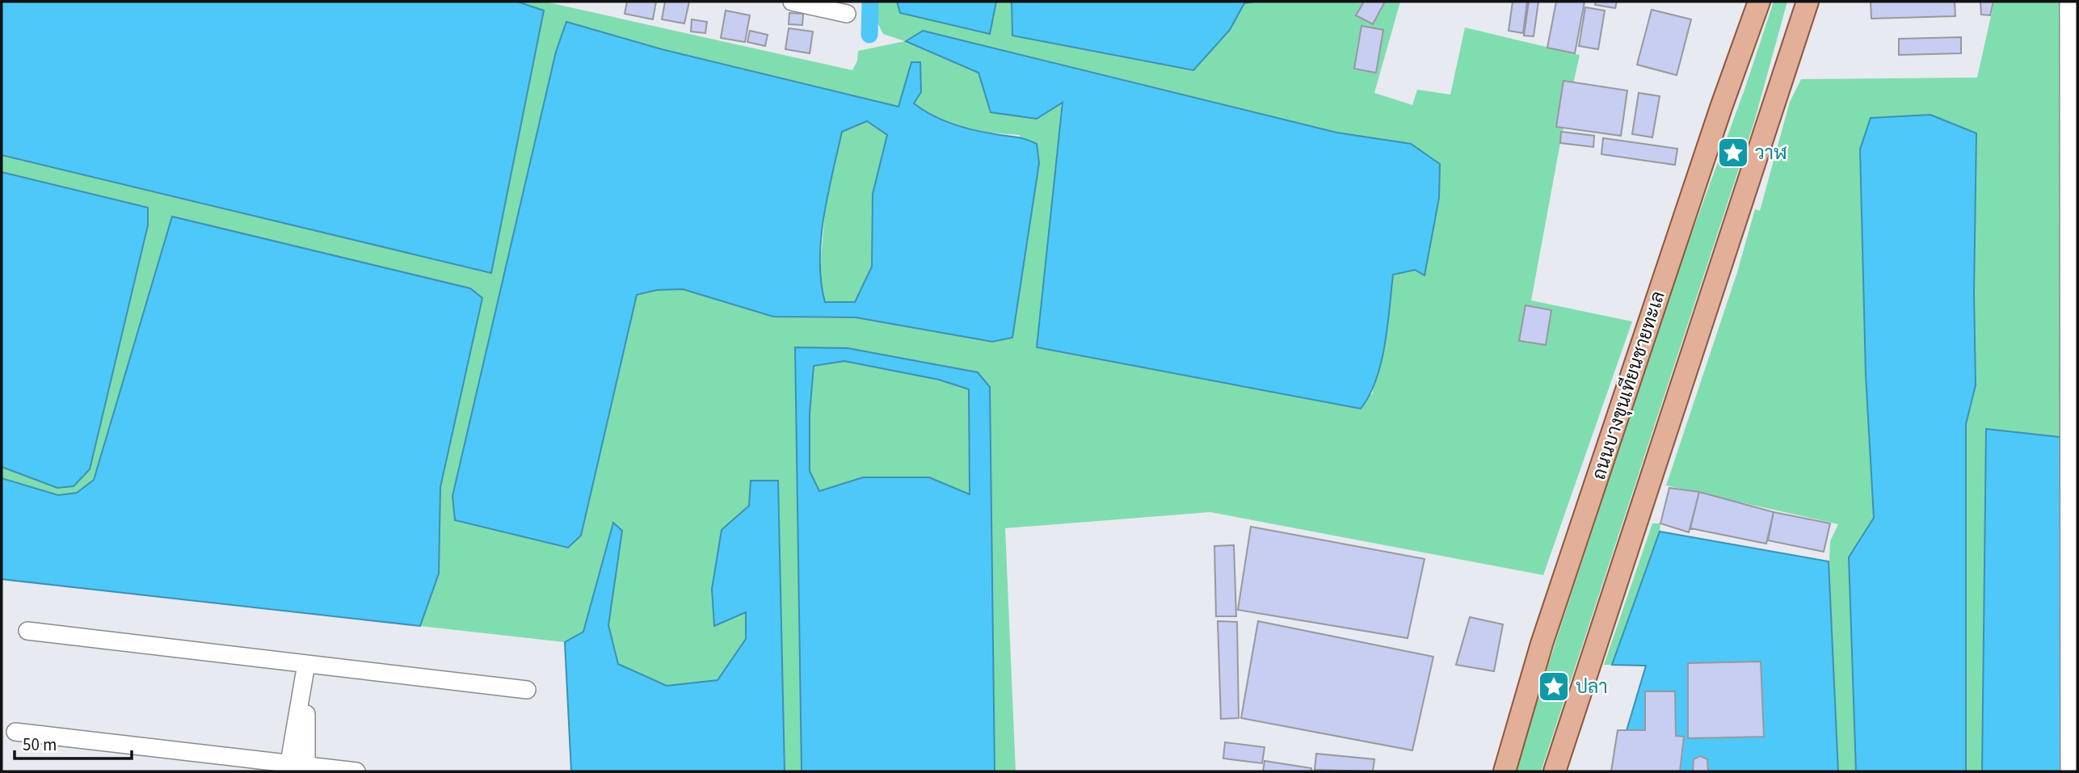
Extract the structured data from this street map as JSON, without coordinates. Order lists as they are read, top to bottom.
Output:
{
  "streets": {
    "main road": ["ถนนบางขุนเทียนชายทะเล"]
  },
  "places": {
    "place": ["วาฬ", "ปลา"]
  },
  "scale_bar": "50 m"
}
